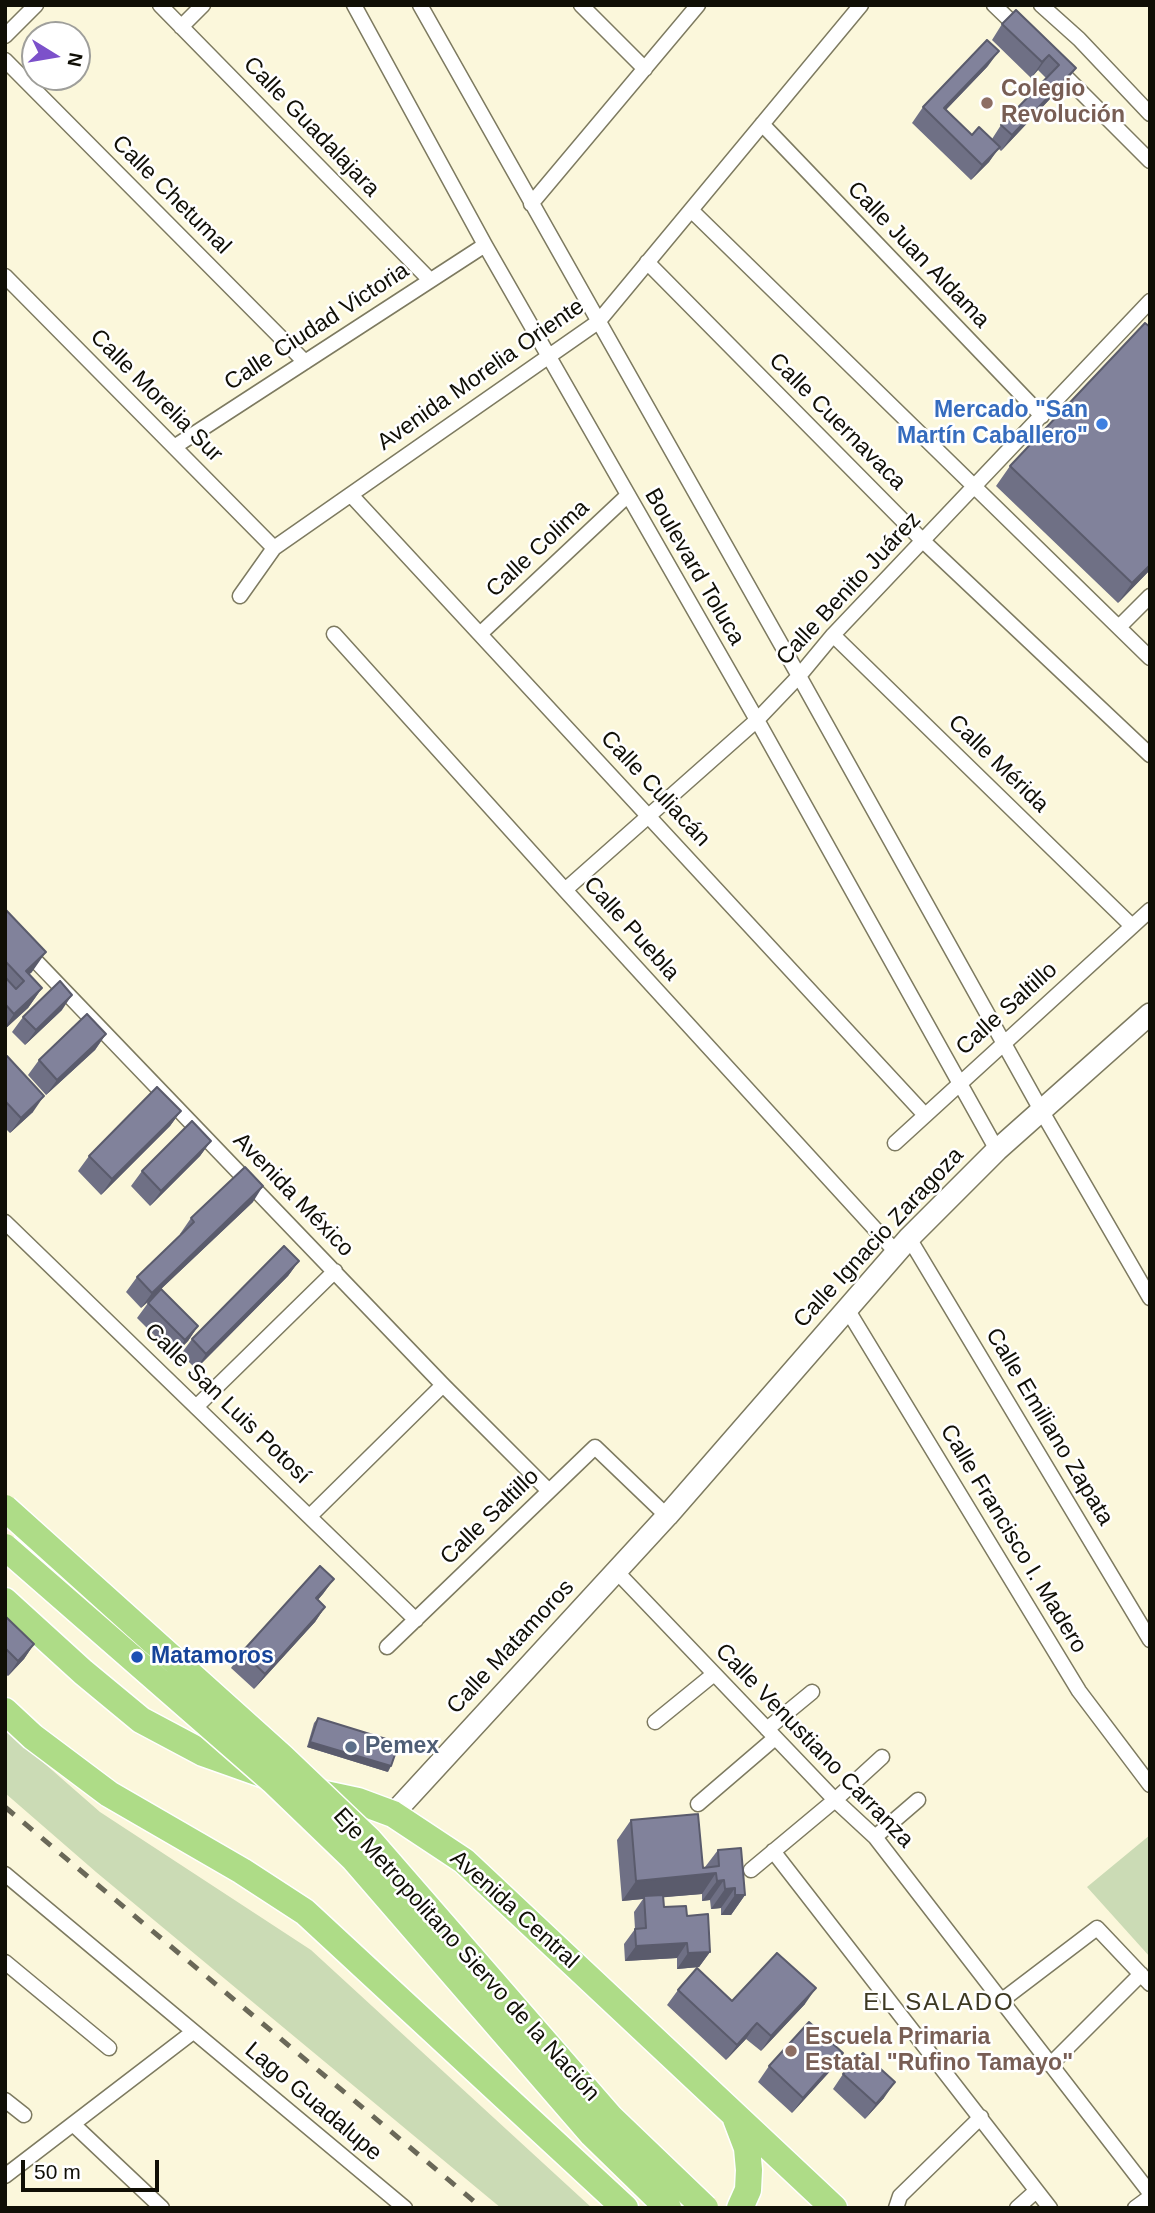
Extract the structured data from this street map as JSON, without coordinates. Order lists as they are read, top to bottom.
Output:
{
  "streets": {
    "highway": ["Avenida Central", "Eje Metropolitano Siervo de la Nación"],
    "street": [
      "Calle Guadalajara",
      "Calle Chetumal",
      "Calle Juan Aldama",
      "Calle Ciudad Victoria",
      "Avenida Morelia Oriente",
      "Calle Morelia Sur",
      "Calle Cuernavaca",
      "Calle Colima",
      "Boulevard Toluca",
      "Calle Benito Juárez",
      "Calle Mérida",
      "Calle Culiacán",
      "Calle Puebla",
      "Calle Saltillo",
      "Avenida México",
      "Calle Ignacio Zaragoza",
      "Calle San Luis Potosí",
      "Calle Emiliano Zapata",
      "Calle Francisco I. Madero",
      "Calle Matamoros",
      "Calle Venustiano Carranza",
      "Lago Guadalupe"
    ]
  },
  "crossings": [
    ["Calle Guadalajara", "Calle Ciudad Victoria"],
    ["Calle Chetumal", "Calle Ciudad Victoria"],
    ["Calle Juan Aldama", "Avenida Morelia Oriente"],
    ["Calle Juan Aldama", "Calle Benito Juárez"],
    ["Calle Ciudad Victoria", "Calle Morelia Sur"],
    ["Calle Ciudad Victoria", "Boulevard Toluca"],
    ["Avenida Morelia Oriente", "Calle Morelia Sur"],
    ["Avenida Morelia Oriente", "Calle Cuernavaca"],
    ["Avenida Morelia Oriente", "Boulevard Toluca"],
    ["Avenida Morelia Oriente", "Calle Culiacán"],
    ["Calle Cuernavaca", "Calle Benito Juárez"],
    ["Calle Colima", "Boulevard Toluca"],
    ["Calle Colima", "Calle Culiacán"],
    ["Boulevard Toluca", "Calle Benito Juárez"],
    ["Boulevard Toluca", "Calle Saltillo"],
    ["Boulevard Toluca", "Calle Ignacio Zaragoza"],
    ["Calle Benito Juárez", "Calle Mérida"],
    ["Calle Benito Juárez", "Calle Culiacán"],
    ["Calle Benito Juárez", "Calle Puebla"],
    ["Calle Mérida", "Calle Saltillo"],
    ["Calle Culiacán", "Calle Saltillo"],
    ["Calle Puebla", "Calle Ignacio Zaragoza"],
    ["Calle Puebla", "Calle Emiliano Zapata"],
    ["Calle Saltillo", "Avenida México"],
    ["Calle Saltillo", "Calle Ignacio Zaragoza"],
    ["Calle Saltillo", "Calle San Luis Potosí"],
    ["Calle Saltillo", "Calle Matamoros"],
    ["Calle Ignacio Zaragoza", "Calle Emiliano Zapata"],
    ["Calle Ignacio Zaragoza", "Calle Francisco I. Madero"],
    ["Calle Ignacio Zaragoza", "Calle Matamoros"],
    ["Calle Matamoros", "Calle Venustiano Carranza"],
    ["Calle Matamoros", "Avenida Central"]
  ],
  "districts": ["EL SALADO"],
  "places": [
    "Colegio Revolución",
    "Mercado \"San Martín Caballero\"",
    "Matamoros",
    "Pemex",
    "Escuela Primaria Estatal \"Rufino Tamayo\""
  ],
  "scale_bar": "50 m",
  "north": "right"
}
